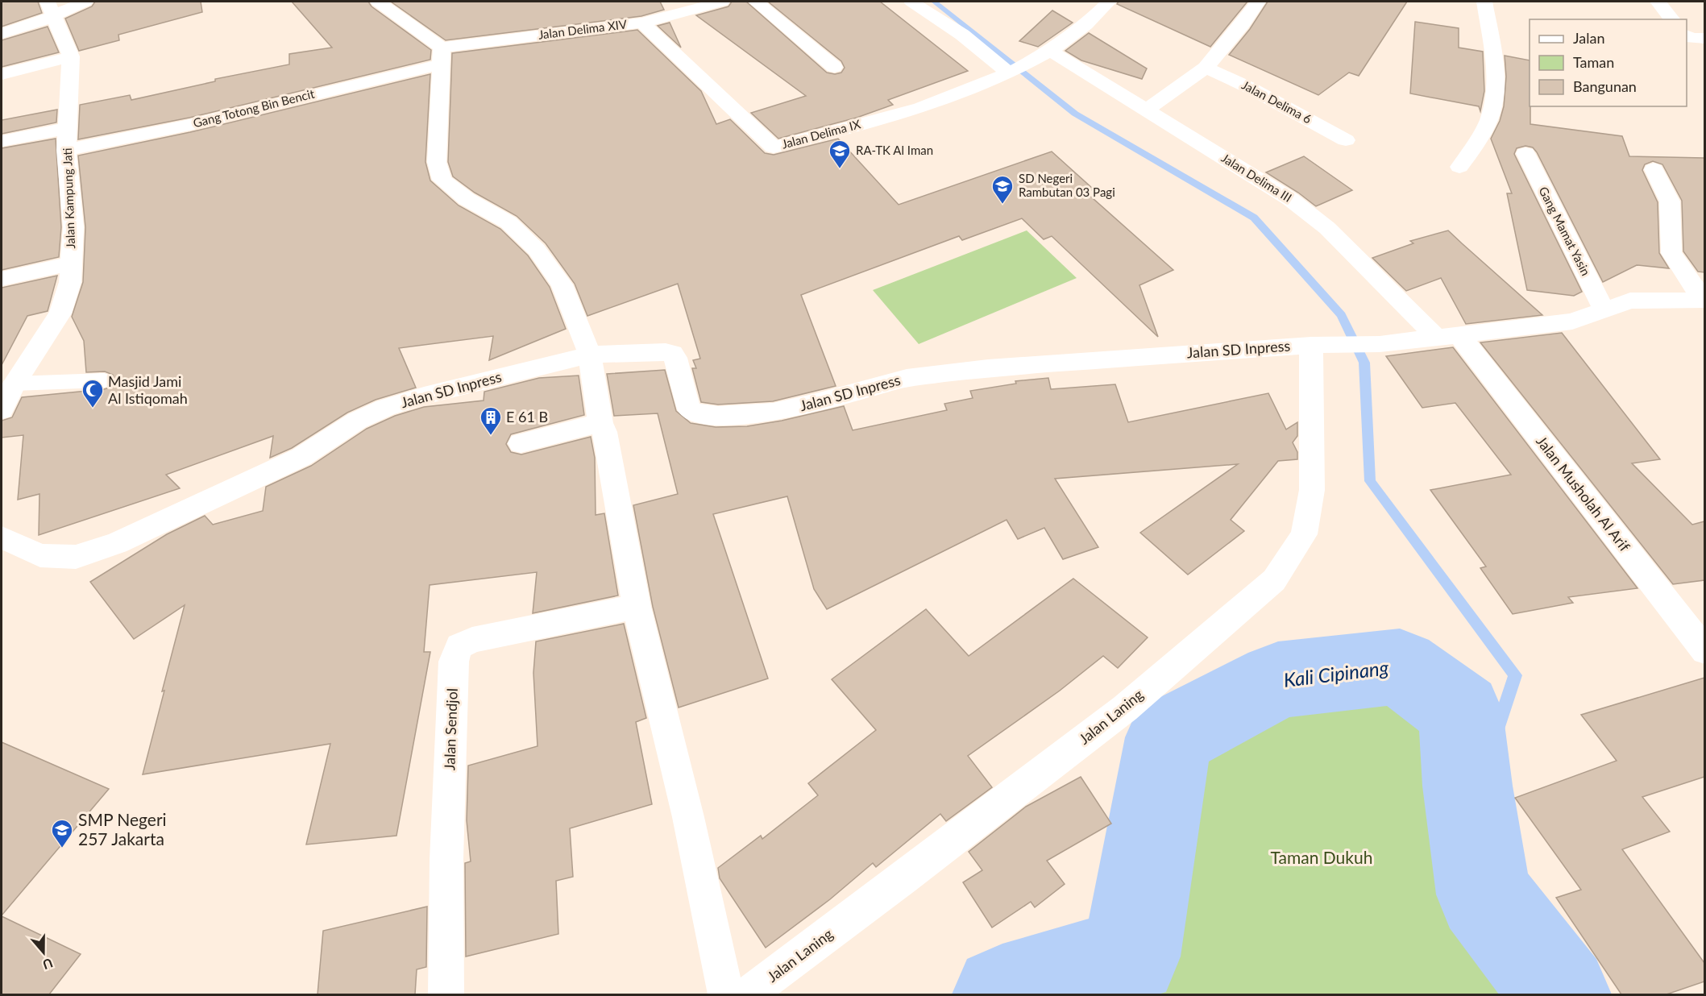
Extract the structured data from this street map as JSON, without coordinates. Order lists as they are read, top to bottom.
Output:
{
  "streets": {
    "street": [
      "Jalan Delima XIV",
      "Jalan Delima 6",
      "Gang Totong Bin Bencit",
      "Jalan Delima IX",
      "Jalan Delima III",
      "Jalan Kampung Jati",
      "Gang Mamat Yasin",
      "Jalan SD Inpress",
      "Jalan Musholah Al Arif",
      "Jalan Laning",
      "Jalan Sendjol"
    ]
  },
  "crossings": [
    ["Jalan Delima XIV", "Gang Totong Bin Bencit"],
    ["Jalan Delima XIV", "Jalan Delima IX"],
    ["Gang Totong Bin Bencit", "Jalan Kampung Jati"],
    ["Jalan Delima III", "Jalan SD Inpress"],
    ["Jalan Delima III", "Jalan Musholah Al Arif"],
    ["Gang Mamat Yasin", "Jalan SD Inpress"],
    ["Jalan SD Inpress", "Jalan Musholah Al Arif"],
    ["Jalan SD Inpress", "Jalan Laning"]
  ],
  "water": ["Kali Cipinang"],
  "parks": ["Taman Dukuh"],
  "places": {
    "school or university": ["RA-TK Al Iman", "SD Negeri Rambutan 03 Pagi", "SMP Negeri 257 Jakarta"],
    "mosque": ["Masjid Jami Al Istiqomah"],
    "building": ["E 61 B"]
  },
  "legend": ["Jalan", "Taman", "Bangunan"],
  "north": "bottom"
}
